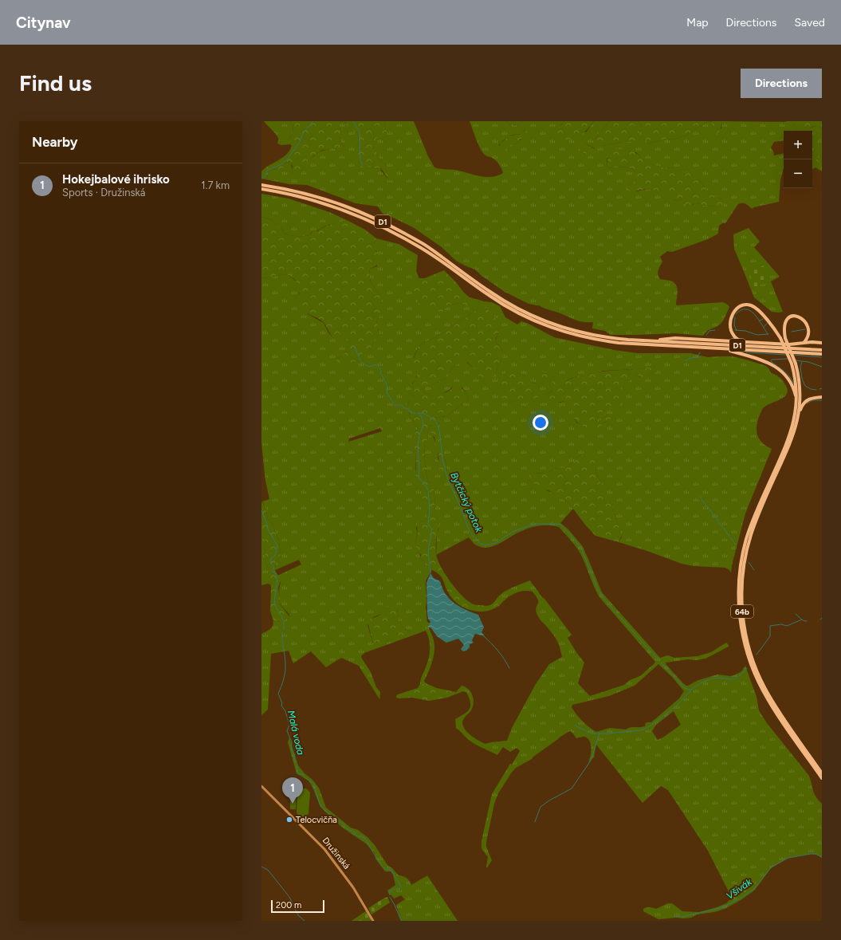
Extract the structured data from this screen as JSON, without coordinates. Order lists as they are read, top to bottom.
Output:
{
  "streets": {
    "highway": ["D1", "64b"],
    "street": ["Družinská"]
  },
  "water": ["Bytčický potok", "Malá voda", "Všivák"],
  "places": ["Telocvičňa"],
  "scale_bar": "200 m",
  "page": {
    "header": "Citynav",
    "nav": ["Map", "Directions", "Saved"],
    "buttons": "Directions",
    "title": "Find us",
    "heading": "Nearby",
    "map_buttons": ["+", "−"],
    "list": [
      {
        "mark": "1",
        "name": "Hokejbalové ihrisko",
        "note": "Sports · Družinská",
        "value": "1.7 km"
      }
    ],
    "pins": "1",
    "scale": "200 m"
  }
}
